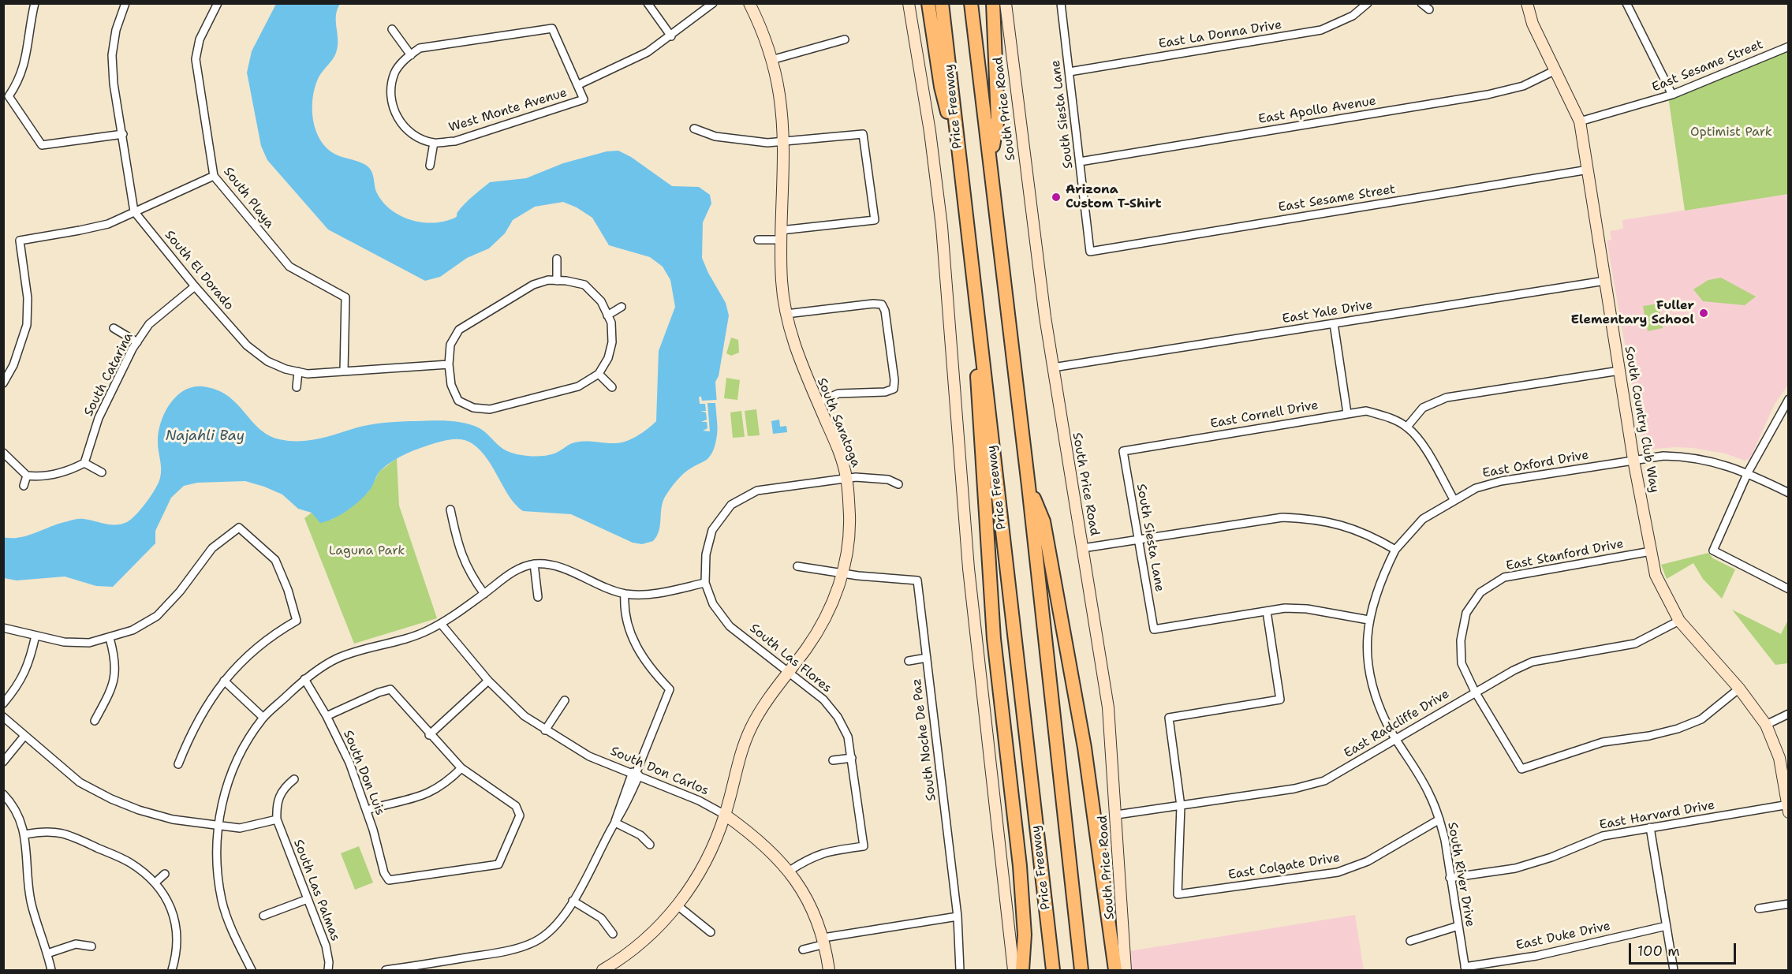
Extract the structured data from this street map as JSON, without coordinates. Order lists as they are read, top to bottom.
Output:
{
  "streets": {
    "highway": ["Price Freeway"],
    "street": [
      "East La Donna Drive",
      "East Sesame Street",
      "South Price Road",
      "West Monte Avenue",
      "East Apollo Avenue",
      "South Siesta Lane",
      "South Playa",
      "South El Dorado",
      "East Yale Drive",
      "South Catarina",
      "East Cornell Drive",
      "South Country Club Way",
      "South Saratoga",
      "East Oxford Drive",
      "East Stanford Drive",
      "South Las Flores",
      "East Radcliffe Drive",
      "South Noche De Paz",
      "South Don Carlos",
      "South Don Luis",
      "East Harvard Drive",
      "East Colgate Drive",
      "South River Drive",
      "South Las Palmas",
      "East Duke Drive"
    ]
  },
  "crossings": [
    ["East La Donna Drive", "South Siesta Lane"],
    ["East Sesame Street", "South Siesta Lane"],
    ["East Sesame Street", "South Country Club Way"],
    ["South Price Road", "East Yale Drive"],
    ["South Price Road", "East Radcliffe Drive"],
    ["East Apollo Avenue", "South Siesta Lane"],
    ["East Apollo Avenue", "South Country Club Way"],
    ["South Siesta Lane", "East Cornell Drive"],
    ["South Playa", "South El Dorado"],
    ["South El Dorado", "South Catarina"],
    ["East Yale Drive", "South Country Club Way"],
    ["East Cornell Drive", "East Oxford Drive"],
    ["South Country Club Way", "East Oxford Drive"],
    ["South Country Club Way", "East Stanford Drive"],
    ["South Country Club Way", "East Radcliffe Drive"],
    ["South Country Club Way", "East Harvard Drive"],
    ["South Saratoga", "South Las Flores"],
    ["South Saratoga", "South Noche De Paz"],
    ["South Saratoga", "South Don Carlos"],
    ["East Oxford Drive", "South River Drive"],
    ["East Stanford Drive", "East Radcliffe Drive"],
    ["South Las Flores", "South Don Carlos"],
    ["East Radcliffe Drive", "East Colgate Drive"],
    ["East Radcliffe Drive", "South River Drive"],
    ["East Harvard Drive", "South River Drive"],
    ["East Colgate Drive", "South River Drive"],
    ["South River Drive", "East Duke Drive"]
  ],
  "water": ["Najahli Bay"],
  "parks": ["Optimist Park", "Laguna Park"],
  "places": ["Arizona Custom T-Shirt", "Fuller Elementary School"],
  "scale_bar": "100 m"
}
